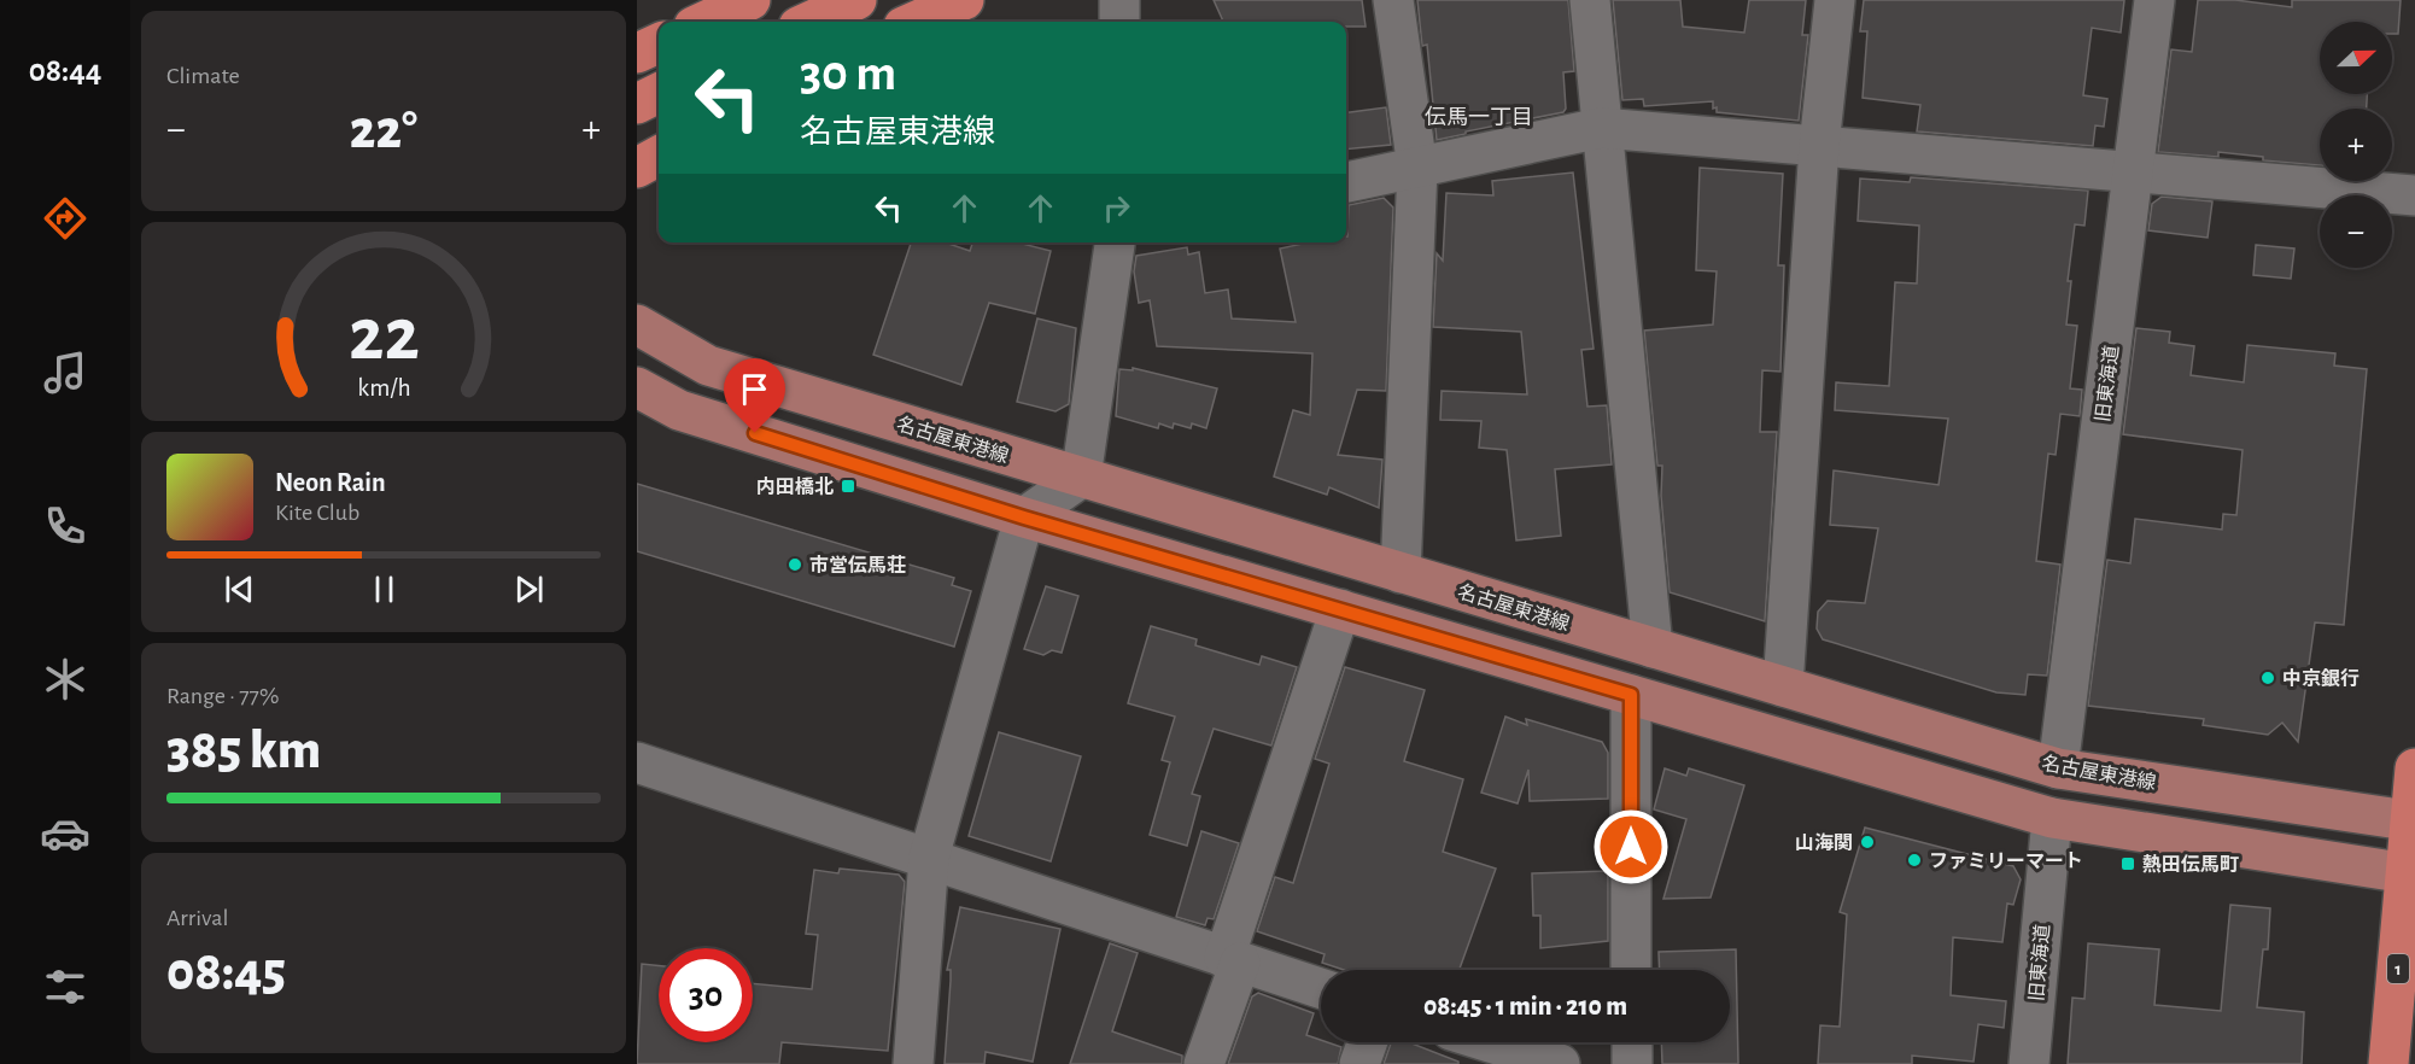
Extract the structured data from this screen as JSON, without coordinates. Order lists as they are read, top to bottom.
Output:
{
  "streets": {
    "highway": ["1"],
    "main road": ["名古屋東港線"],
    "street": ["旧東海道"]
  },
  "crossings": [
    ["旧東海道", "名古屋東港線"],
    ["名古屋東港線", "1"]
  ],
  "districts": ["伝馬一丁目"],
  "places": {
    "transit": ["内田橋北", "熱田伝馬町"],
    "other": [
      "市営伝馬荘",
      "中京銀行",
      "山海関",
      "ファミリーマート"
    ]
  },
  "north": "right",
  "page": {
    "tabs": "08:44",
    "tile": [
      "Climate",
      ["Range · 77%", "385 km"],
      ["Arrival", "08:45"]
    ],
    "map_buttons": ["+", "−"],
    "turn": ["30 m", "名古屋東港線"],
    "heat": ["−", "22°", "+"],
    "song": ["Neon Rain", "Kite Club"],
    "limit": "30",
    "trip": "08:45 · 1 min · 210 m",
    "gauge": ["22", "km/h"]
  }
}
